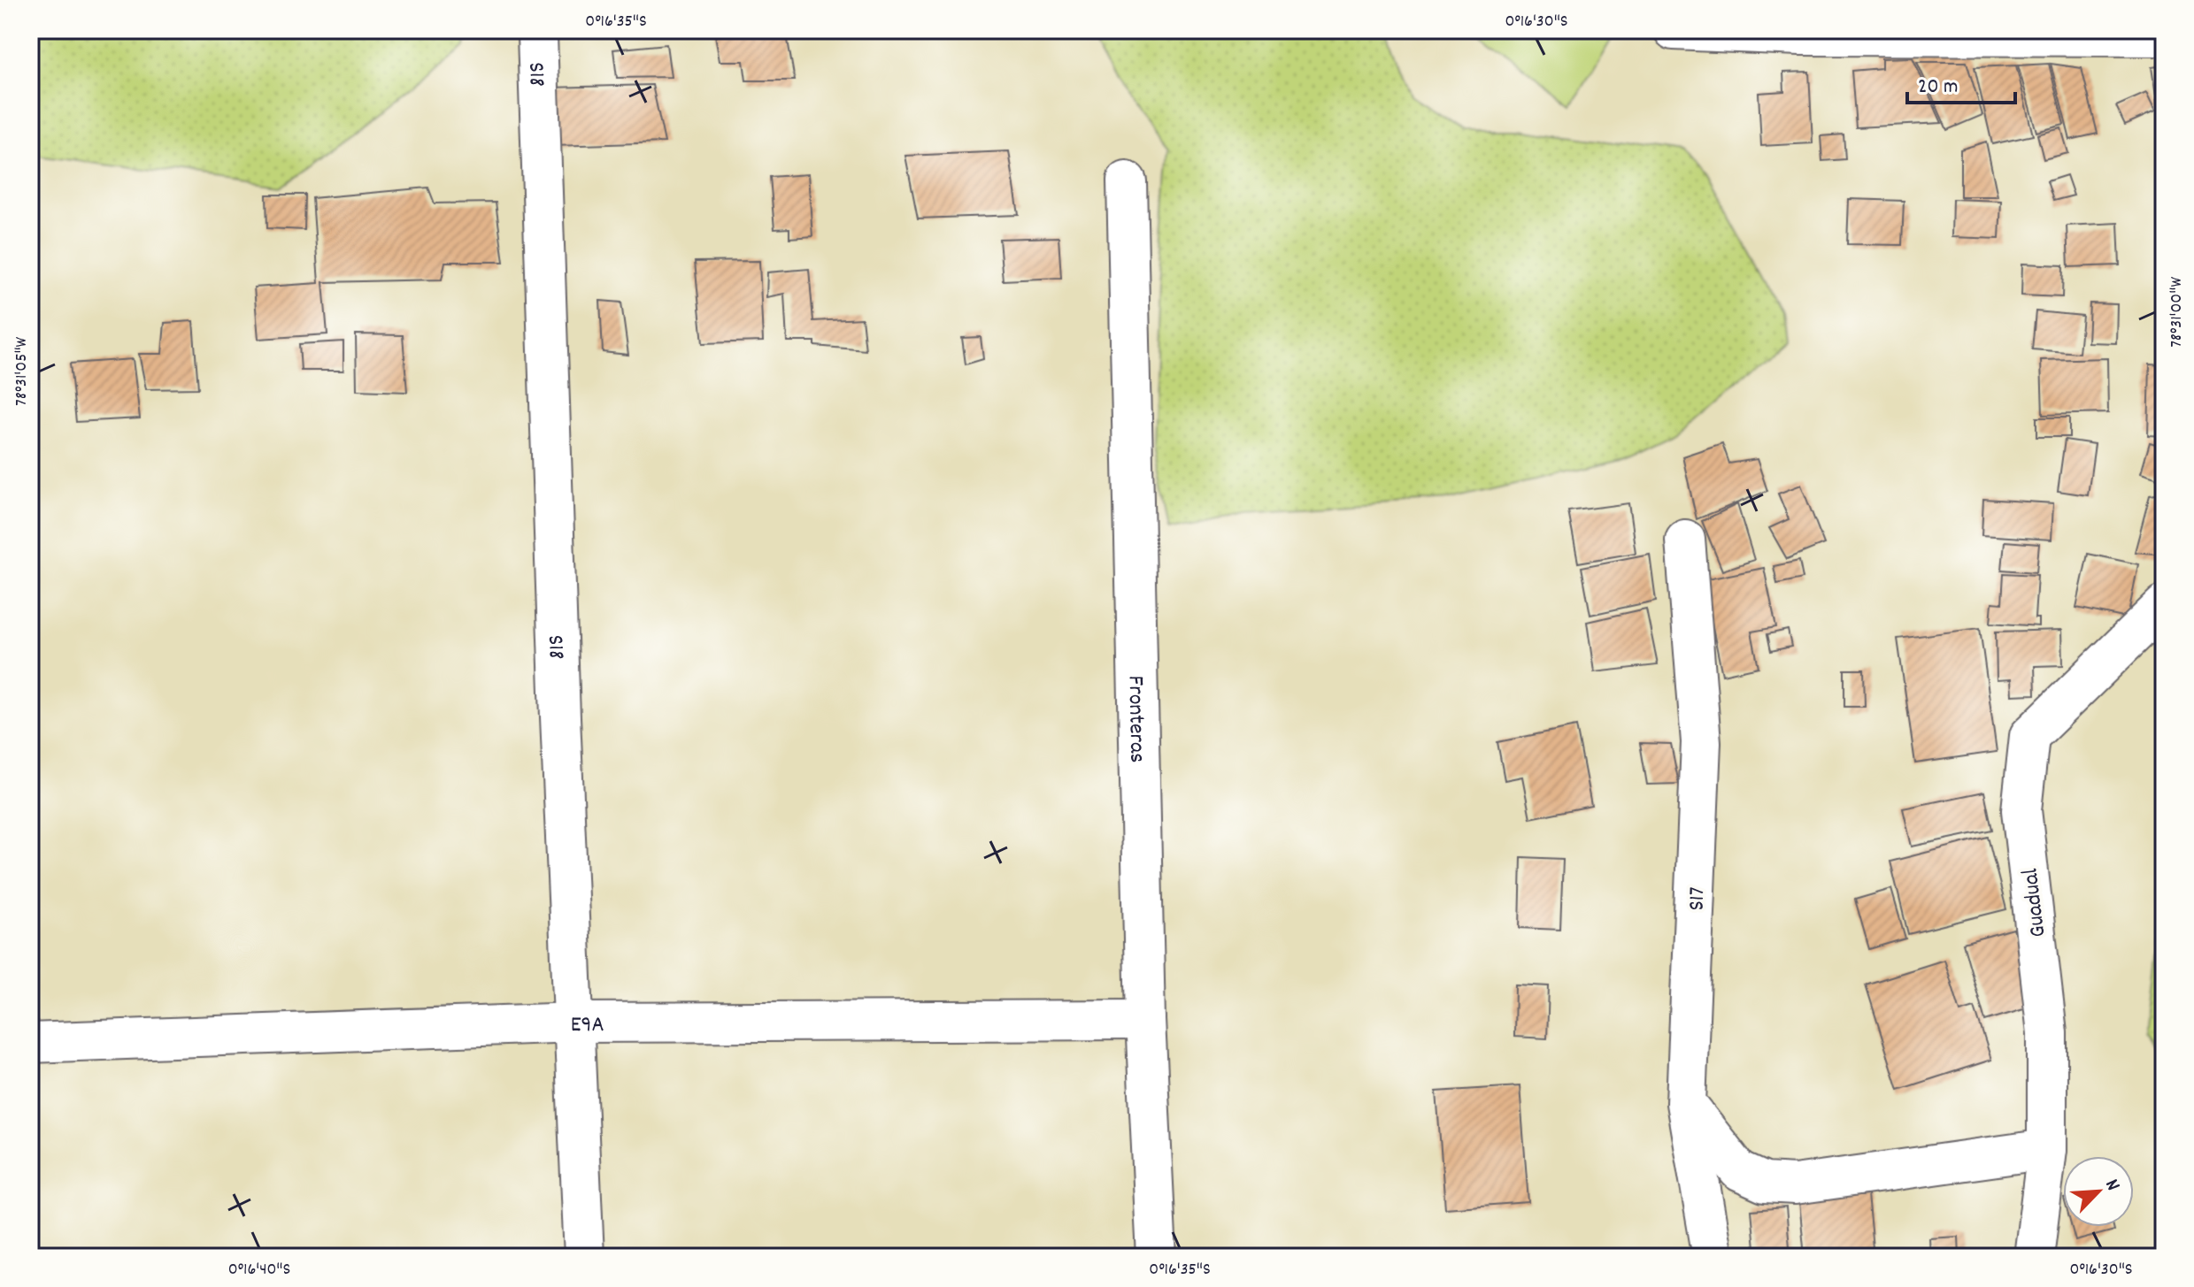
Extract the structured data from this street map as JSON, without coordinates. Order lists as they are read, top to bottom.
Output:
{
  "streets": {
    "street": [
      "S18",
      "Fronteras",
      "S17",
      "Guadual",
      "E9A"
    ]
  },
  "crossings": [
    ["S18", "E9A"],
    ["Fronteras", "E9A"]
  ],
  "scale_bar": "20 m",
  "north": "top right",
  "coordinates": [
    "0°16'35\"S",
    "0°16'30\"S",
    "78°31'00\"W",
    "78°31'05\"W",
    "0°16'40\"S"
  ]
}
